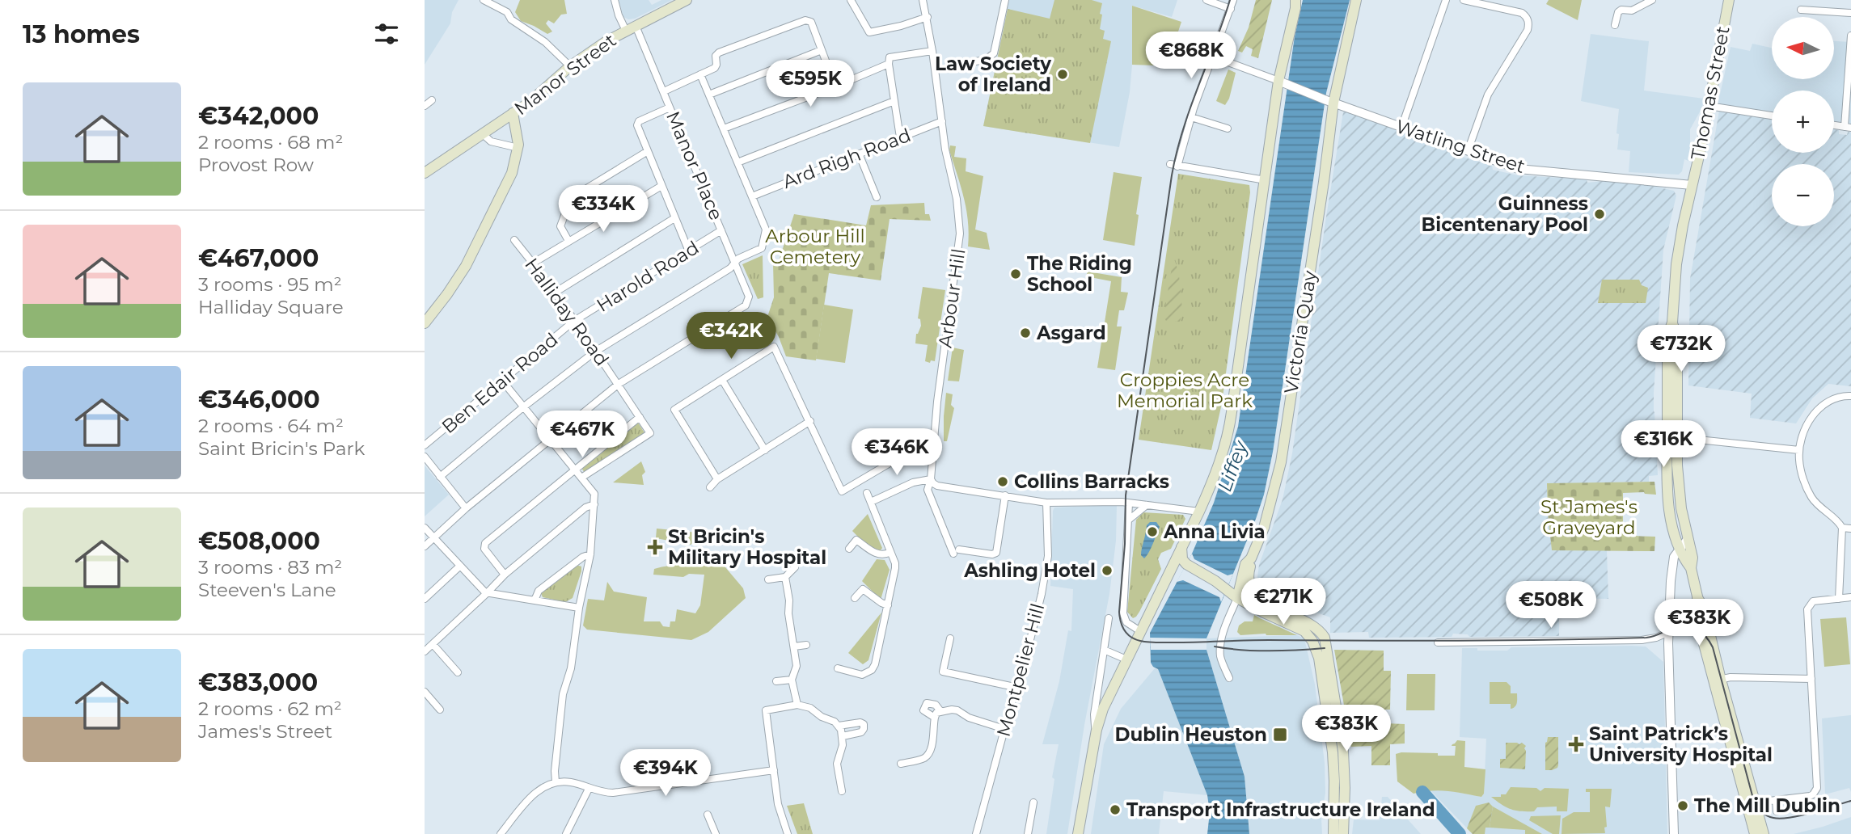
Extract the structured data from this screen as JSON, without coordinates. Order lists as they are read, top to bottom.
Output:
{
  "streets": {
    "main road": ["Manor Street", "Thomas Street", "Victoria Quay"],
    "street": [
      "Watling Street",
      "Ard Righ Road",
      "Manor Place",
      "Harold Road",
      "Arbour Hill",
      "Halliday Road",
      "Ben Edair Road",
      "Montpelier Hill"
    ]
  },
  "crossings": [
    ["Manor Street", "Manor Place"],
    ["Thomas Street", "Watling Street"],
    ["Watling Street", "Victoria Quay"],
    ["Ard Righ Road", "Arbour Hill"],
    ["Manor Place", "Harold Road"],
    ["Manor Place", "Halliday Road"],
    ["Harold Road", "Halliday Road"],
    ["Harold Road", "Ben Edair Road"],
    ["Halliday Road", "Ben Edair Road"]
  ],
  "water": ["Liffey"],
  "parks": ["Arbour Hill Cemetery", "Croppies Acre Memorial Park", "St James's Graveyard"],
  "places": {
    "other": [
      "Law Society of Ireland",
      "Guinness Bicentenary Pool",
      "The Riding School",
      "Asgard",
      "Collins Barracks",
      "Anna Livia",
      "Ashling Hotel",
      "The Mill Dublin",
      "Transport Infrastructure Ireland"
    ],
    "health": ["St Bricin's Military Hospital", "Saint Patrick’s University Hospital"],
    "transit": ["Dublin Heuston"]
  },
  "north": "left",
  "page": {
    "heading": "13 homes",
    "map_buttons": ["+", "−"],
    "price": [
      "€868K",
      "€595K",
      "€334K",
      "€342K",
      "€732K",
      "€467K",
      "€316K",
      "€346K",
      "€271K",
      "€508K",
      "€383K",
      "€383K",
      "€394K"
    ],
    "list": [
      {
        "name": "€342,000",
        "note": "2 rooms · 68 m² · Provost Row"
      },
      {
        "name": "€467,000",
        "note": "3 rooms · 95 m² · Halliday Square"
      },
      {
        "name": "€346,000",
        "note": "2 rooms · 64 m² · Saint Bricin's Park"
      },
      {
        "name": "€508,000",
        "note": "3 rooms · 83 m² · Steeven's Lane"
      },
      {
        "name": "€383,000",
        "note": "2 rooms · 62 m² · James's Street"
      }
    ]
  }
}
